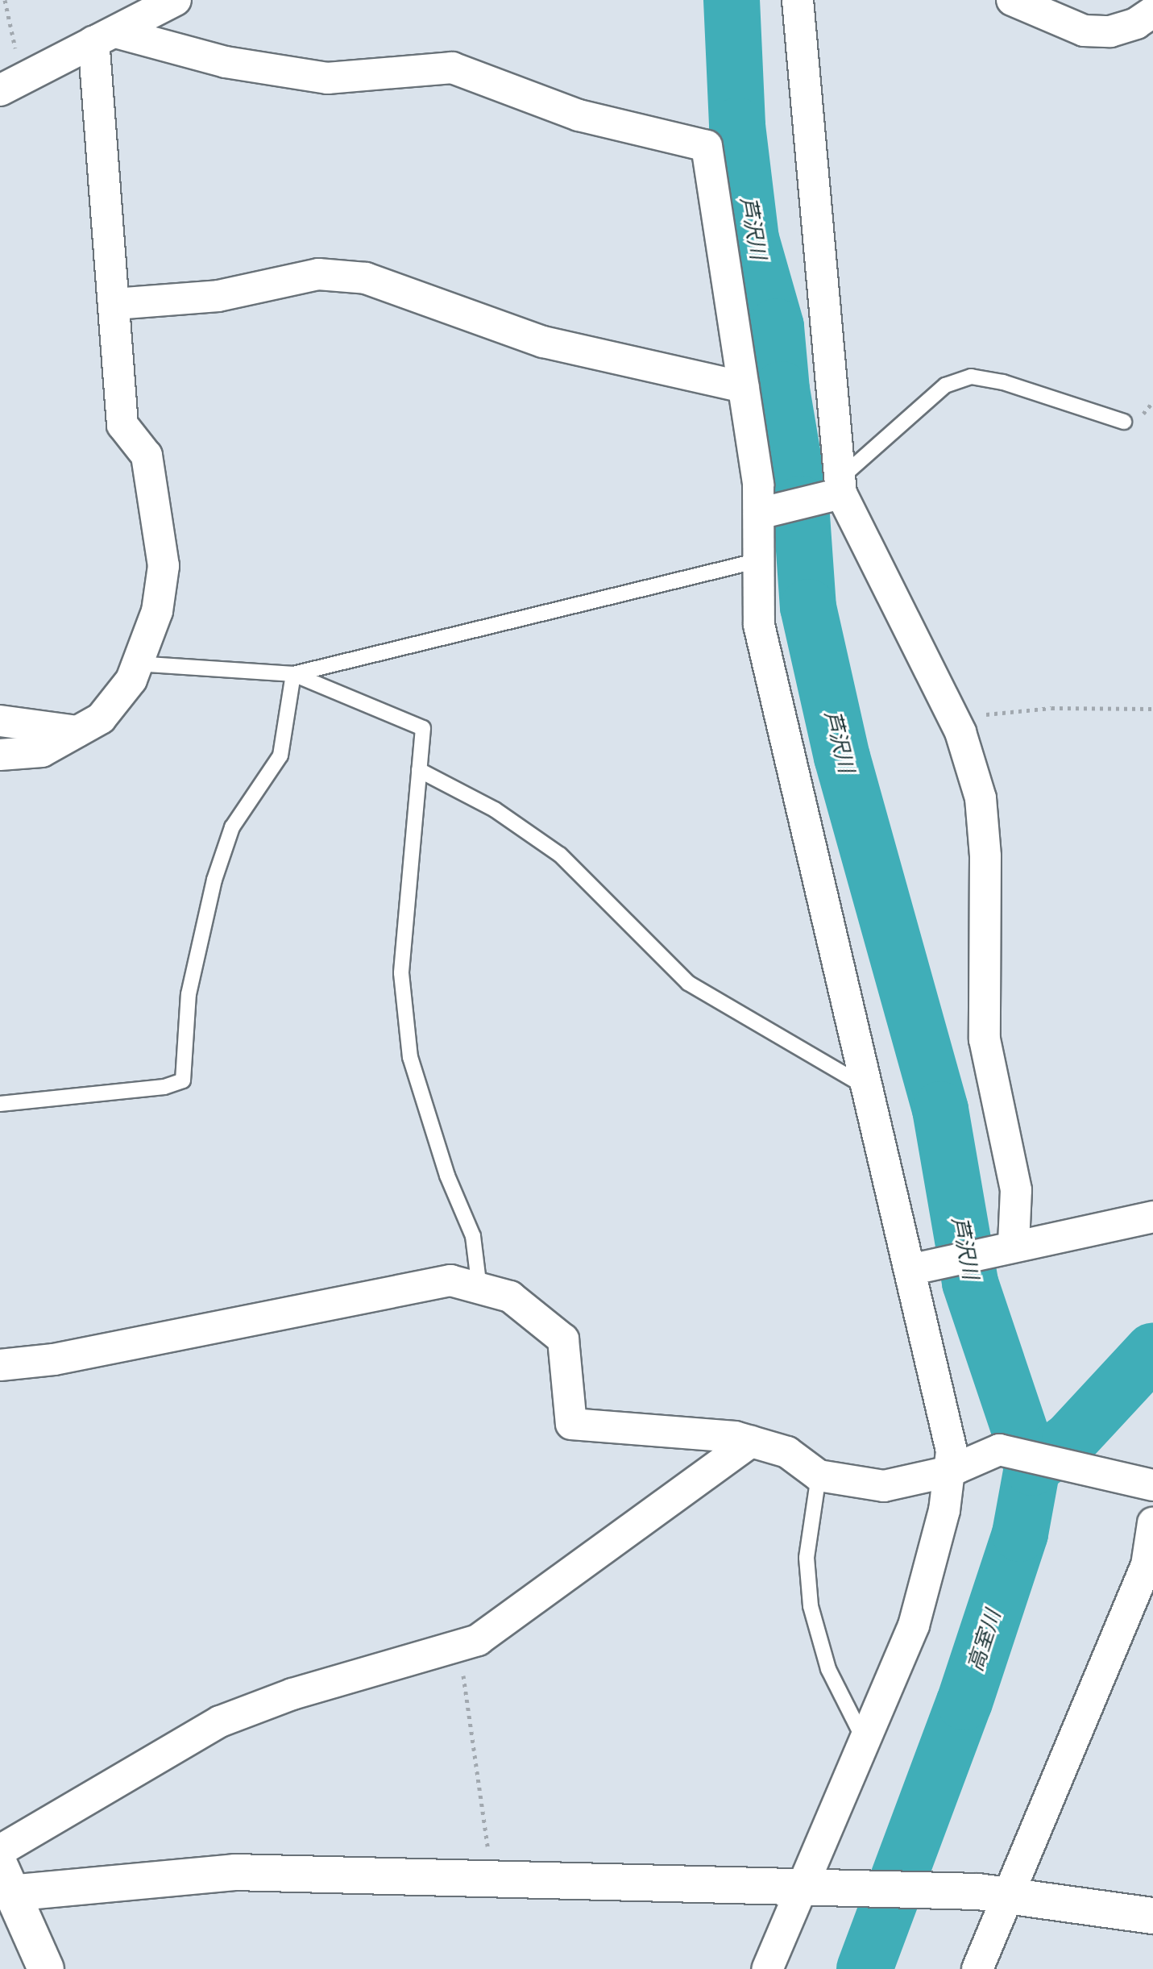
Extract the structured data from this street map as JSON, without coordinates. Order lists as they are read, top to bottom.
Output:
{
  "water": ["芦沢川", "高室川"]
}
